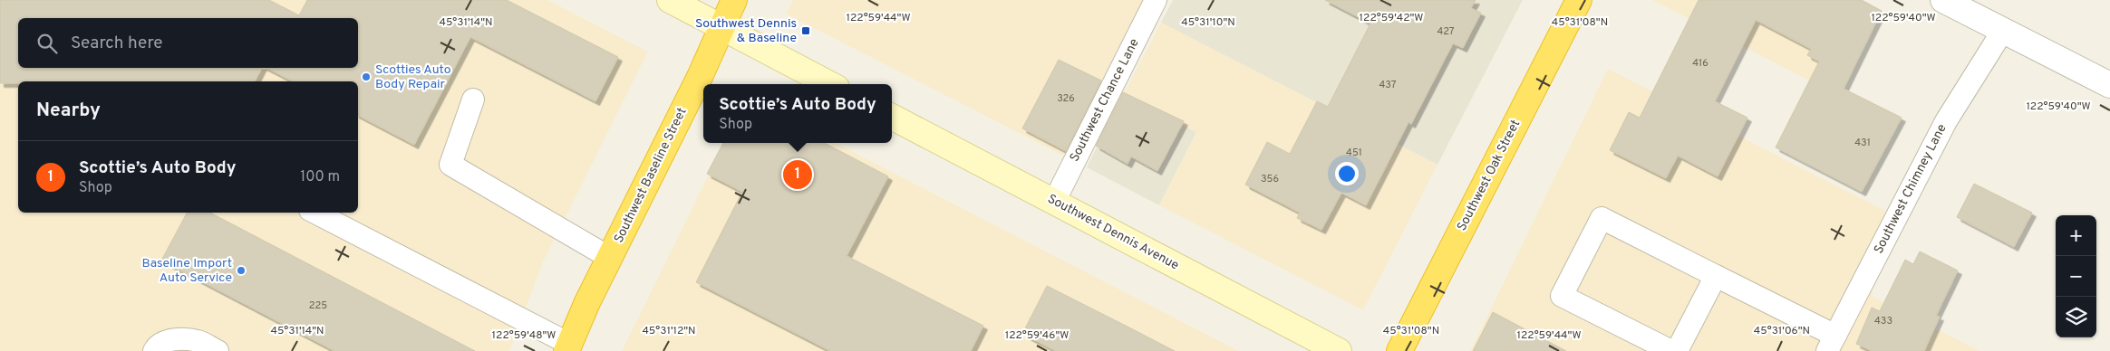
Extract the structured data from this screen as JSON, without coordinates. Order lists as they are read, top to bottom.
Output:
{
  "streets": {
    "highway": ["Southwest Baseline Street", "Southwest Oak Street"],
    "street": ["Southwest Dennis Avenue"],
    "lane": ["Southwest Chance Lane", "Southwest Chimney Lane"]
  },
  "crossings": [
    ["Southwest Chance Lane", "Southwest Dennis Avenue"]
  ],
  "places": {
    "transit": ["Southwest Dennis & Baseline"],
    "other": ["Scotties Auto Body Repair", "Baseline Import Auto Service"]
  },
  "house_numbers": [
    "427",
    "416",
    "437",
    "326",
    "431",
    "451",
    "356",
    "225",
    "433"
  ],
  "page": {
    "search": "Search here",
    "heading": "Nearby",
    "popup": ["Scottie’s Auto Body", "Shop"],
    "list": [
      {
        "mark": "1",
        "name": "Scottie’s Auto Body",
        "note": "Shop",
        "value": "100 m"
      }
    ],
    "pins": "1",
    "map_buttons": ["+", "−"]
  },
  "coordinates": [
    "122°59'44\"W",
    "122°59'42\"W",
    "122°59'40\"W",
    "45°31'14\"N",
    "45°31'10\"N",
    "45°31'08\"N",
    "45°31'12\"N",
    "45°31'06\"N",
    "122°59'48\"W",
    "122°59'46\"W"
  ]
}
